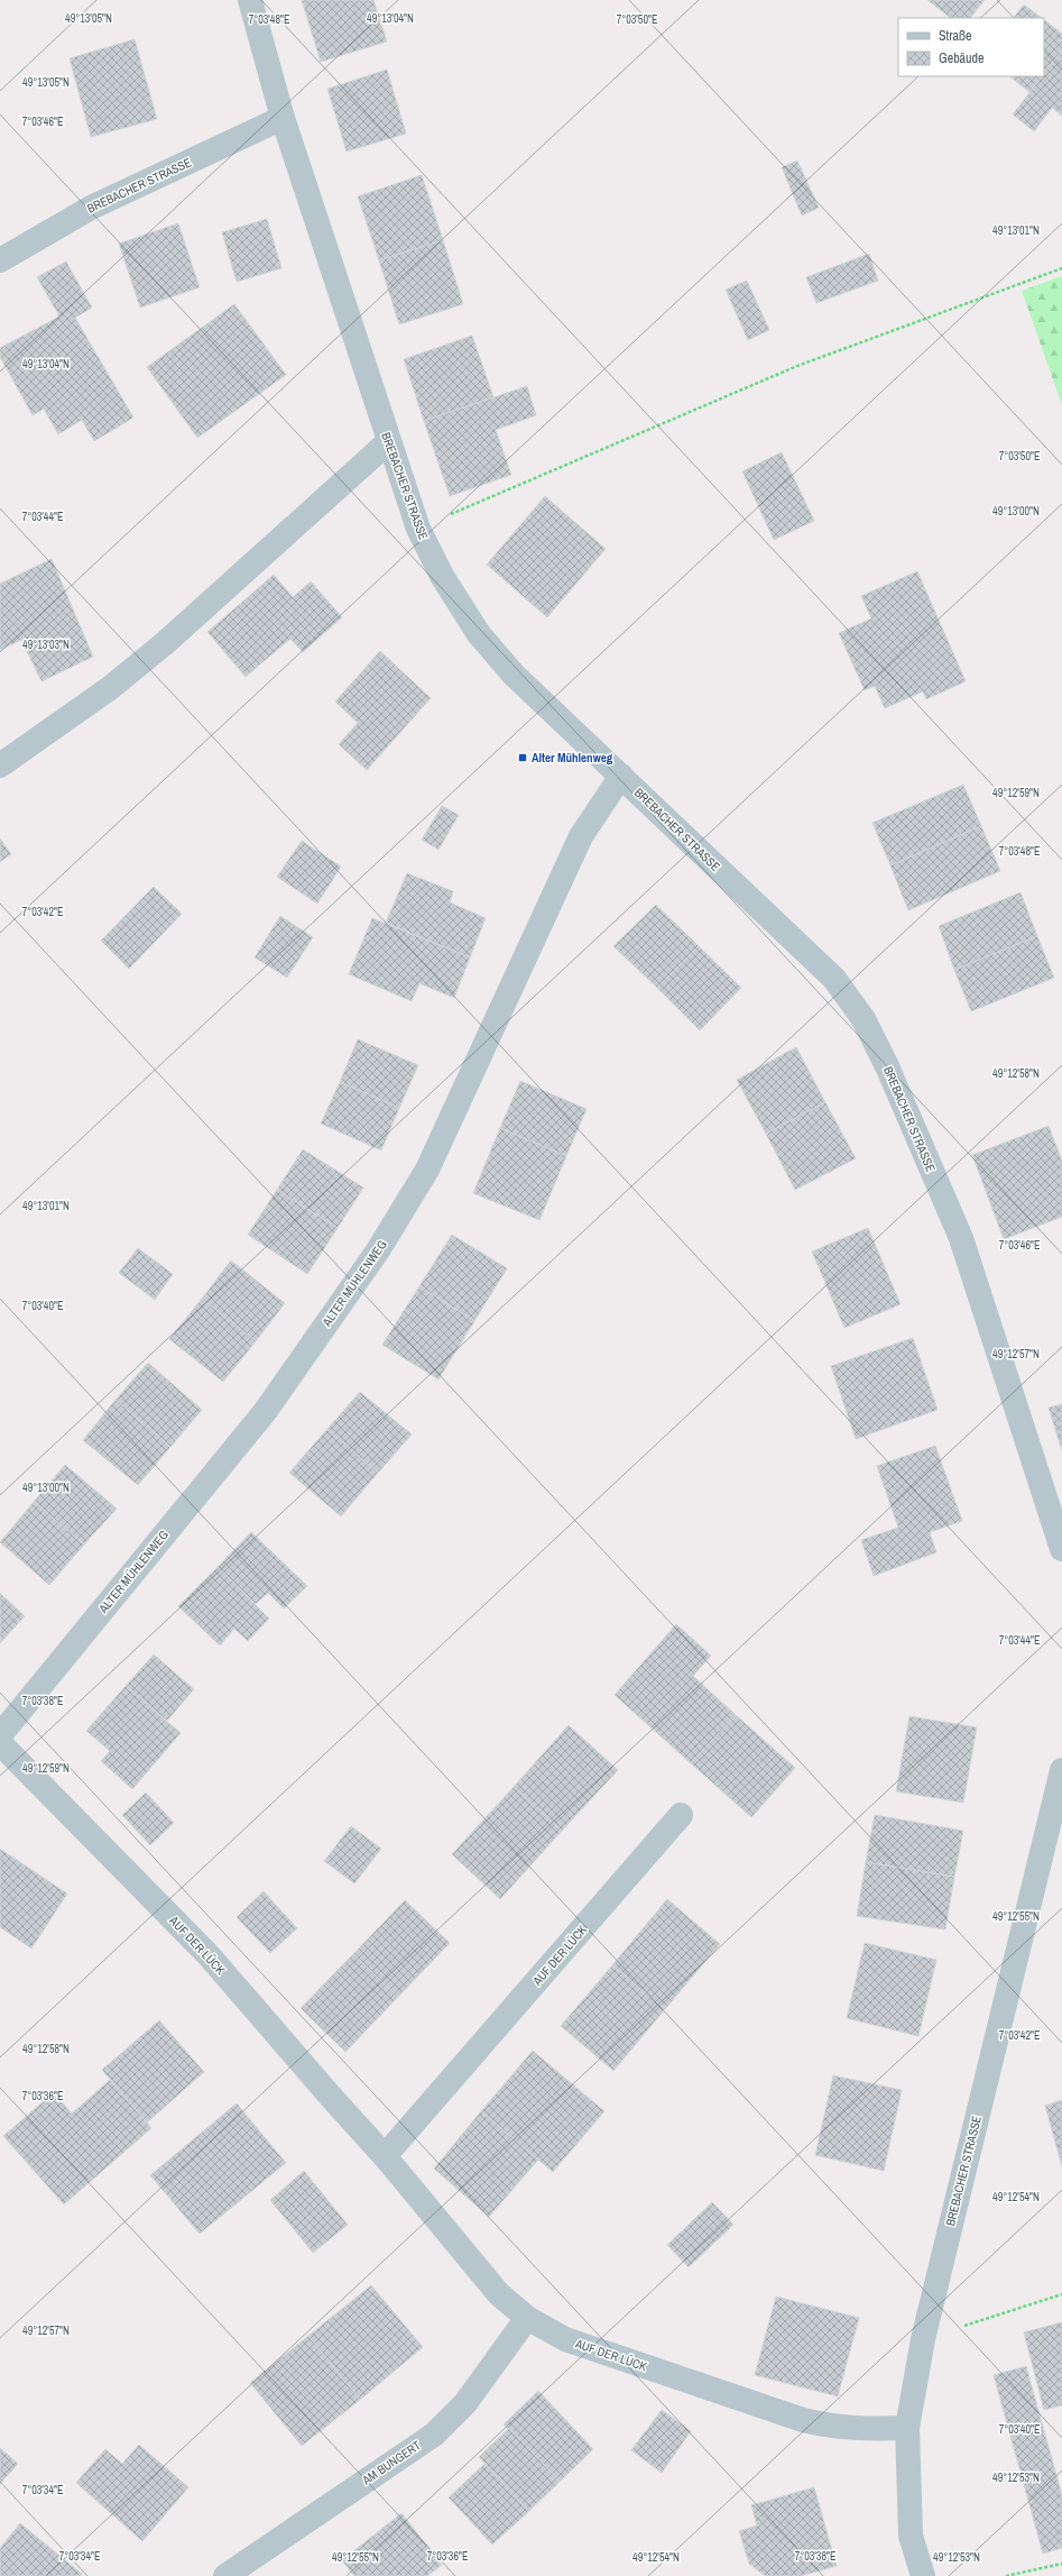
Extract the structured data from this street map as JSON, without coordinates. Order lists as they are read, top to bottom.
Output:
{
  "streets": {
    "street": [
      "BREBACHER STRASSE",
      "ALTER MÜHLENWEG",
      "AUF DER LÜCK",
      "AM BUNGERT"
    ]
  },
  "crossings": [
    ["BREBACHER STRASSE", "ALTER MÜHLENWEG"],
    ["BREBACHER STRASSE", "AUF DER LÜCK"],
    ["AUF DER LÜCK", "AM BUNGERT"]
  ],
  "places": {
    "transit": ["Alter Mühlenweg"]
  },
  "legend": ["Straße", "Gebäude"],
  "coordinates": [
    "49°13'05\"N",
    "49°13'04\"N",
    "7°03'48\"E",
    "7°03'50\"E",
    "7°03'46\"E",
    "49°13'01\"N",
    "49°13'00\"N",
    "7°03'44\"E",
    "49°13'03\"N",
    "49°12'59\"N",
    "7°03'42\"E",
    "49°12'58\"N",
    "7°03'40\"E",
    "49°12'57\"N",
    "7°03'38\"E",
    "49°12'55\"N",
    "7°03'36\"E",
    "49°12'54\"N",
    "49°12'53\"N",
    "7°03'34\"E"
  ]
}
